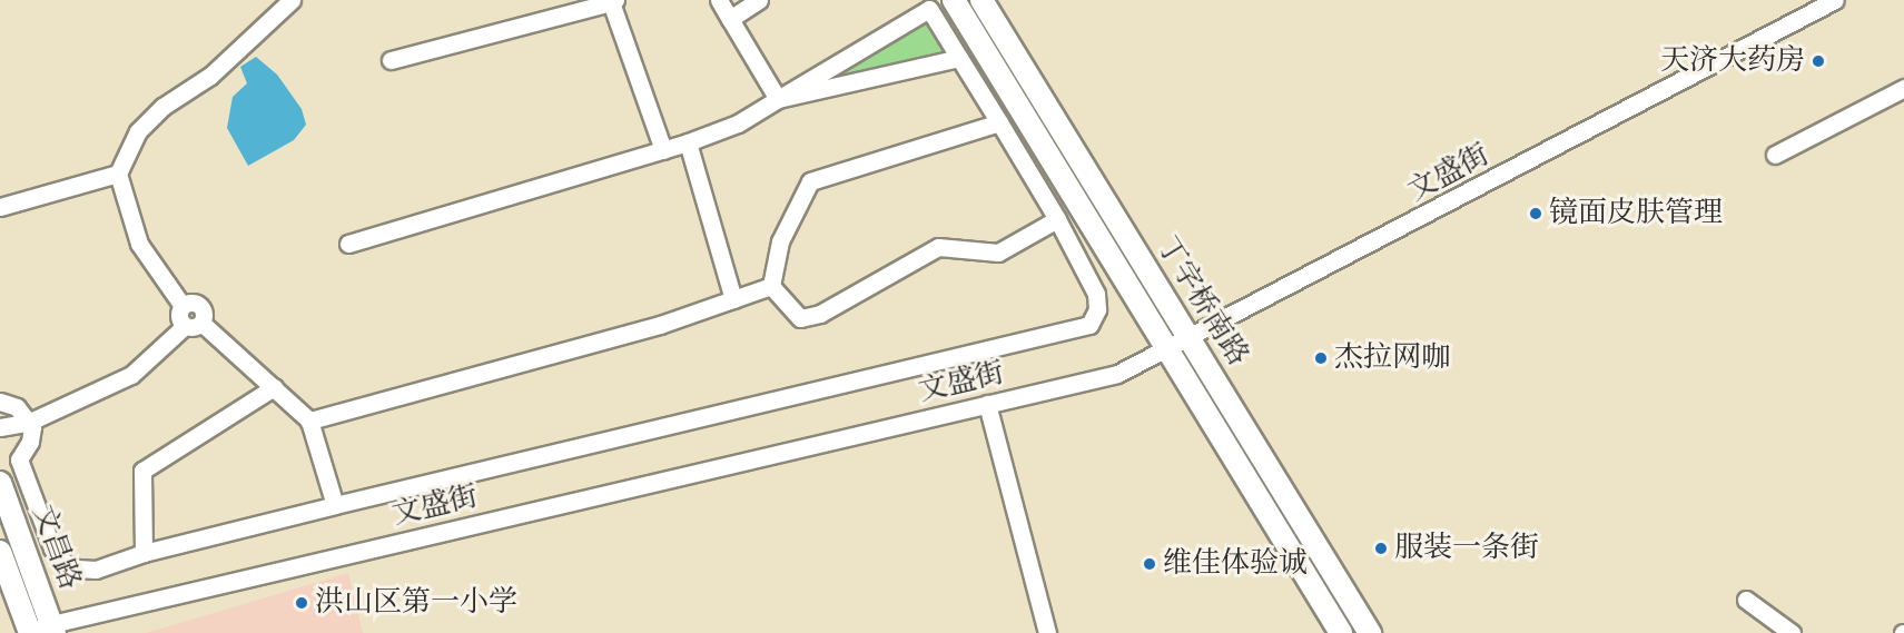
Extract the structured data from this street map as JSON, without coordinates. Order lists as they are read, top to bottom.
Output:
{
  "streets": {
    "main road": ["丁字桥南路", "文昌路"],
    "street": ["文盛街"]
  },
  "crossings": [
    ["文盛街", "丁字桥南路"],
    ["文盛街", "文昌路"]
  ],
  "places": [
    "天济大药房",
    "镜面皮肤管理",
    "杰拉网咖",
    "服装一条街",
    "维佳体验诚",
    "洪山区第一小学"
  ]
}
